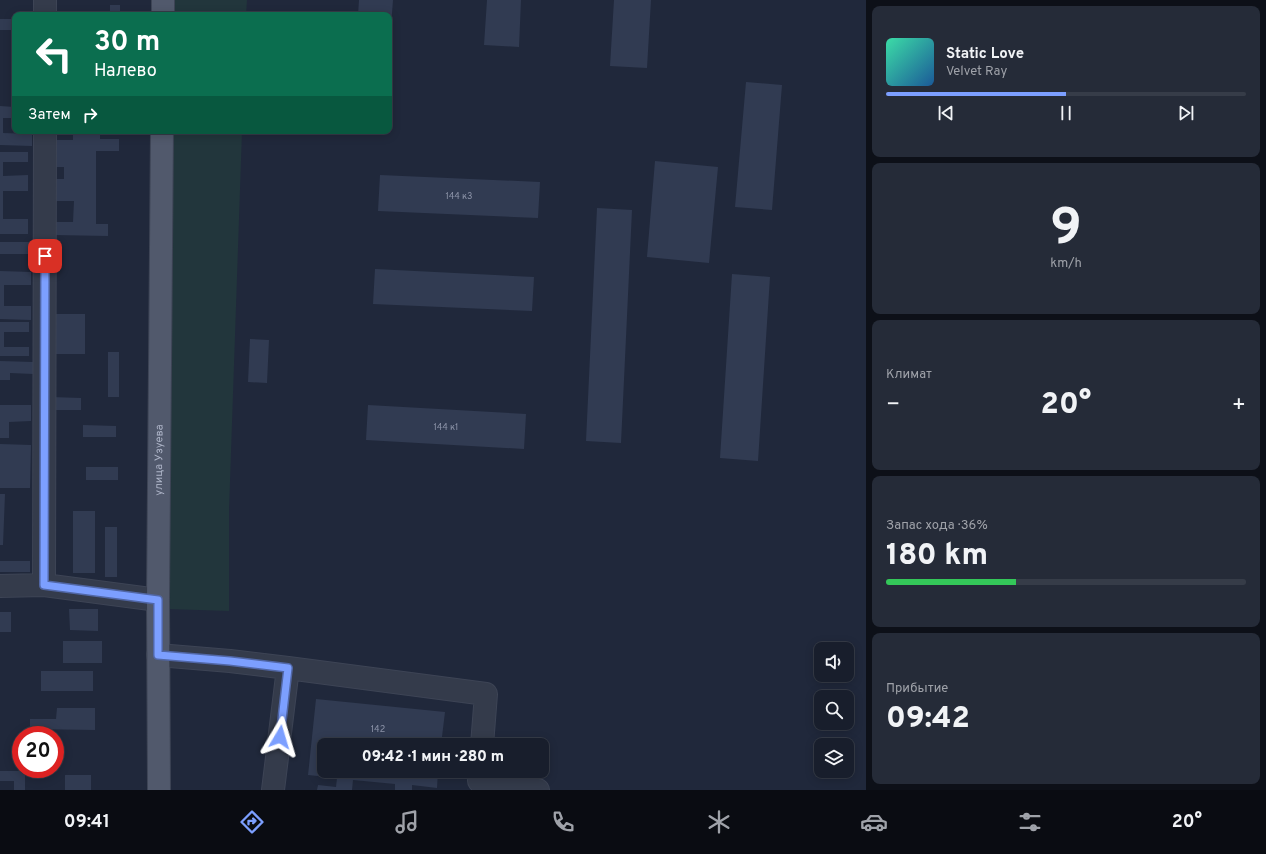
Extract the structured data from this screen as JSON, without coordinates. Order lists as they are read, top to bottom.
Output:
{
  "streets": {
    "main road": ["улица Узуева"]
  },
  "house_numbers": ["144 к3", "144 к1", "142"],
  "page": {
    "turn": ["30 m", "Налево"],
    "song": ["Static Love", "Velvet Ray"],
    "then": "Затем",
    "tile": [
      ["9", "km/h"],
      "Климат",
      ["Запас хода · 36%", "180 km"],
      ["Прибытие", "09:42"]
    ],
    "heat": ["−", "20°", "+"],
    "limit": "20",
    "trip": "09:42 · 1 мин · 280 m",
    "tabs": ["09:41", "20°"]
  }
}
